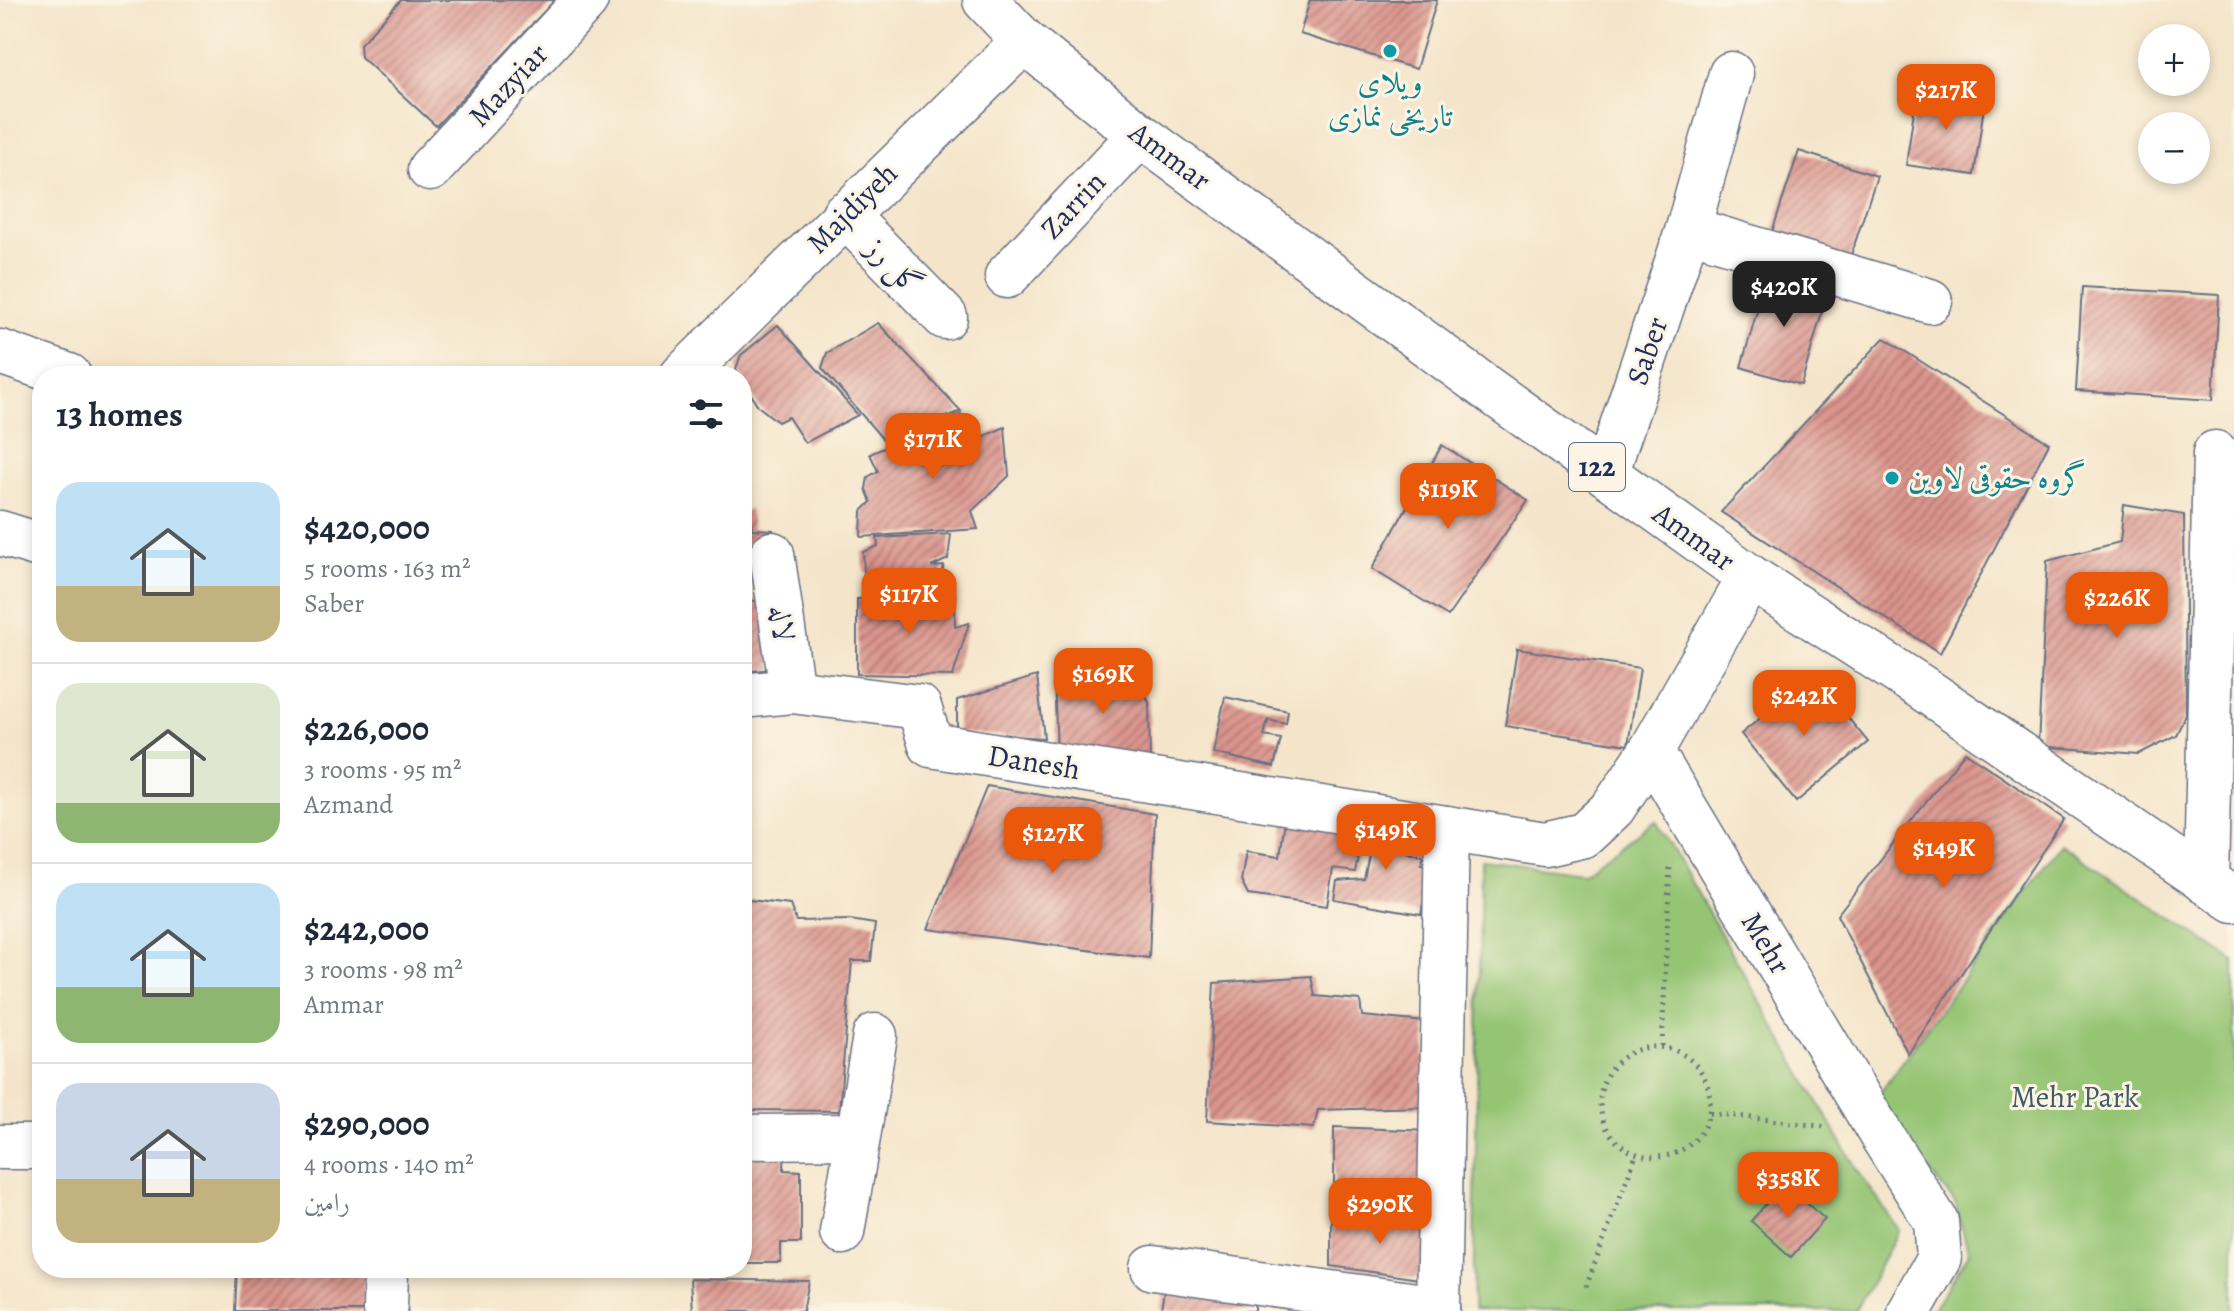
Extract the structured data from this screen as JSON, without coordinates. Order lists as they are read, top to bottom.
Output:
{
  "streets": {
    "street": [
      "Mazyiar",
      "Ammar",
      "Zarrin",
      "Majdiyeh",
      "گل رز",
      "Saber",
      "122",
      "لاله",
      "Danesh",
      "Mehr"
    ]
  },
  "crossings": [
    ["Ammar", "Zarrin"],
    ["Ammar", "Majdiyeh"],
    ["Ammar", "Saber"],
    ["Majdiyeh", "گل رز"],
    ["لاله", "Danesh"]
  ],
  "parks": ["Mehr Park"],
  "places": ["ویلای تاریخی نمازی", "گروه حقوقی لاوین"],
  "page": {
    "map_buttons": ["+", "−"],
    "price": [
      "$217K",
      "$420K",
      "$171K",
      "$119K",
      "$117K",
      "$226K",
      "$169K",
      "$242K",
      "$149K",
      "$127K",
      "$149K",
      "$358K",
      "$290K"
    ],
    "heading": "13 homes",
    "list": [
      {
        "name": "$420,000",
        "note": "5 rooms · 163 m² · Saber"
      },
      {
        "name": "$226,000",
        "note": "3 rooms · 95 m² · Azmand"
      },
      {
        "name": "$242,000",
        "note": "3 rooms · 98 m² · Ammar"
      },
      {
        "name": "$290,000",
        "note": "4 rooms · 140 m² · رامین"
      }
    ]
  }
}
